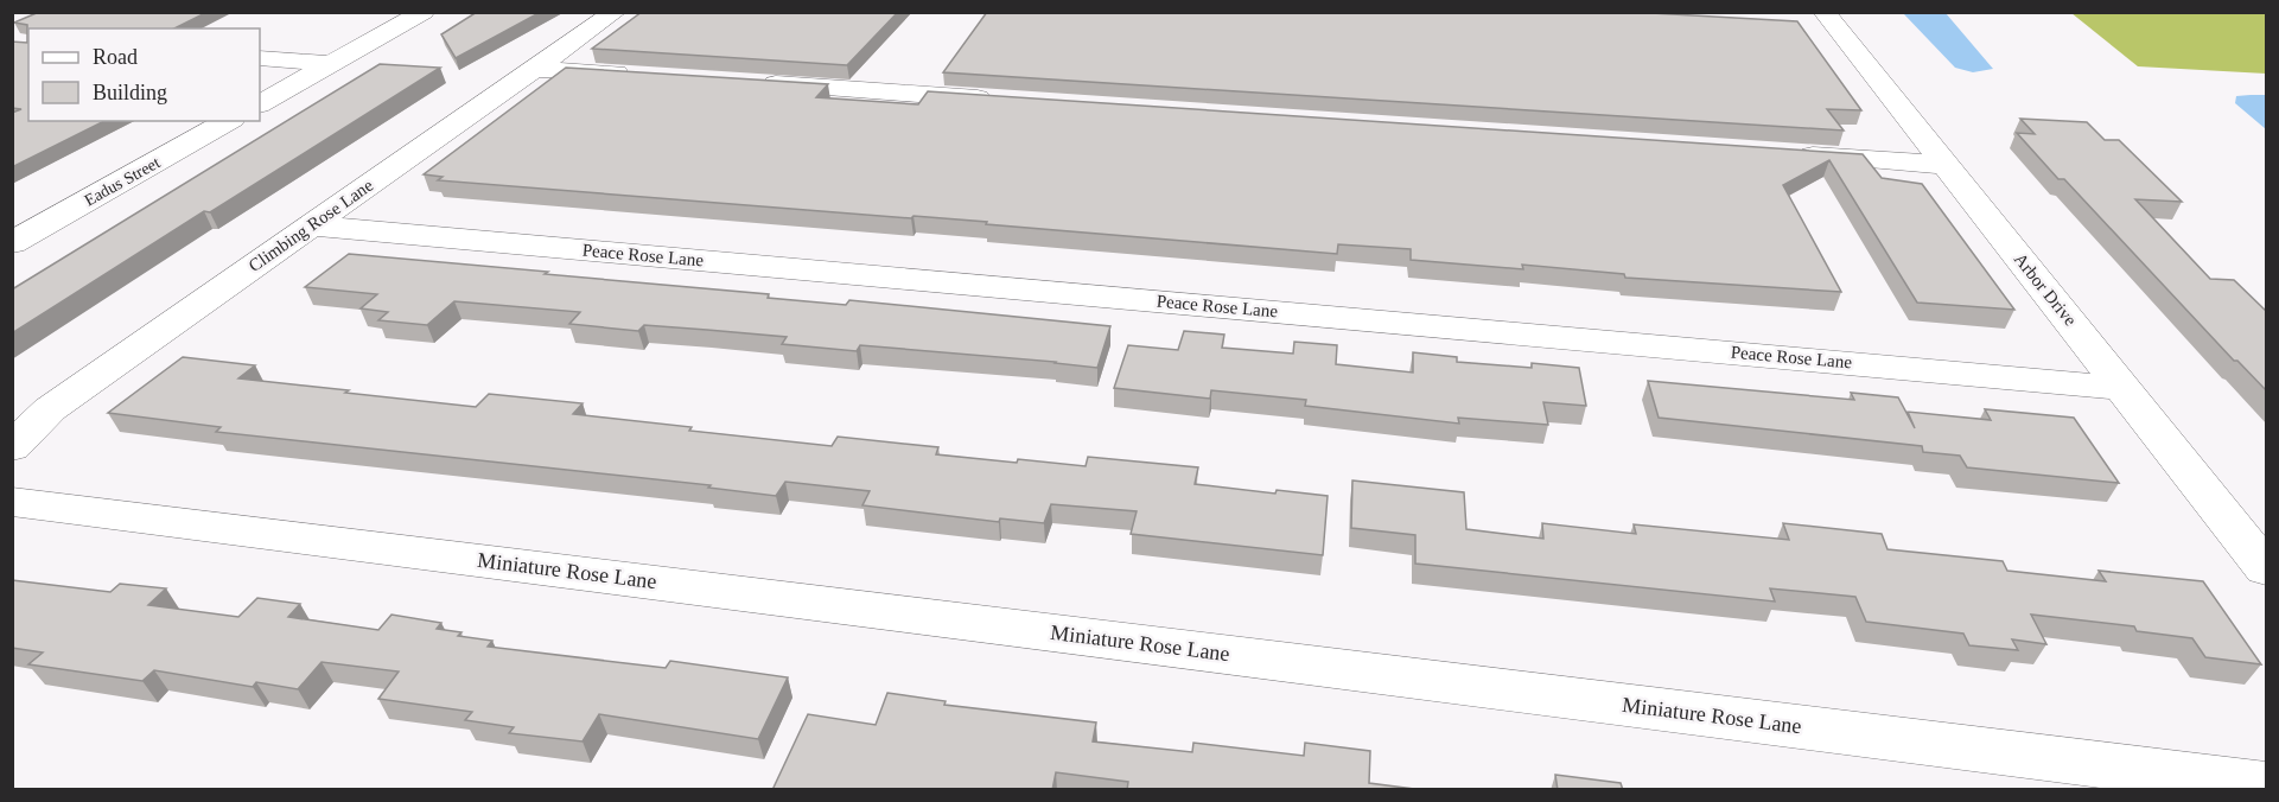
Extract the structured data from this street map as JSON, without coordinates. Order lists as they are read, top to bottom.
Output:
{
  "streets": {
    "street": [
      "Eadus Street",
      "Climbing Rose Lane",
      "Peace Rose Lane",
      "Arbor Drive",
      "Miniature Rose Lane"
    ]
  },
  "crossings": [
    ["Climbing Rose Lane", "Peace Rose Lane"],
    ["Peace Rose Lane", "Arbor Drive"]
  ],
  "legend": ["Road", "Building"]
}
